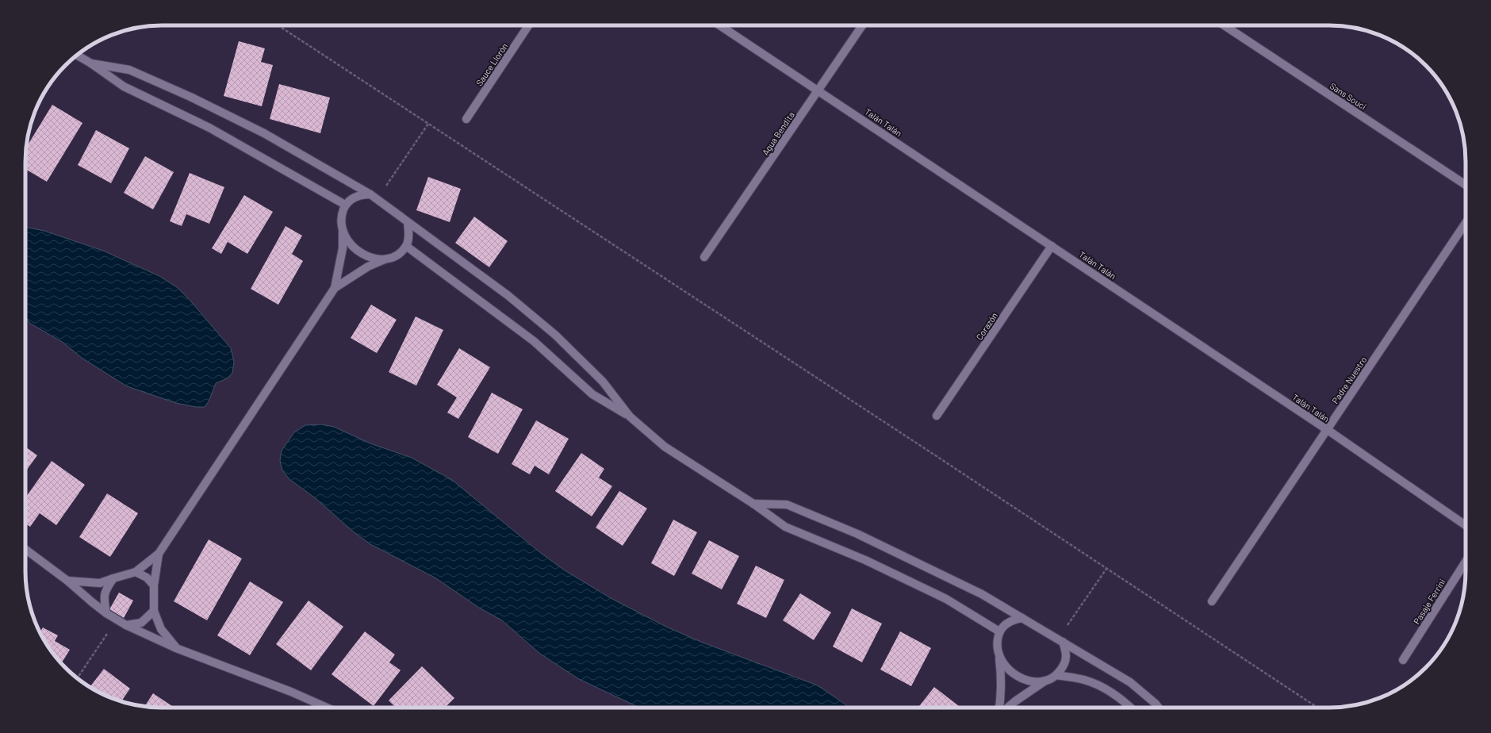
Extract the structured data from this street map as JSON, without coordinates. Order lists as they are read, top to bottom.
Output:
{
  "streets": {
    "street": [
      "Sauce Llorón",
      "Sans Souci",
      "Talán Talán",
      "Agua Bendita",
      "Corazón",
      "Padre Nuestro",
      "Pasaje Ferrini"
    ]
  },
  "crossings": [
    ["Talán Talán", "Agua Bendita"],
    ["Talán Talán", "Corazón"],
    ["Talán Talán", "Padre Nuestro"]
  ]
}
